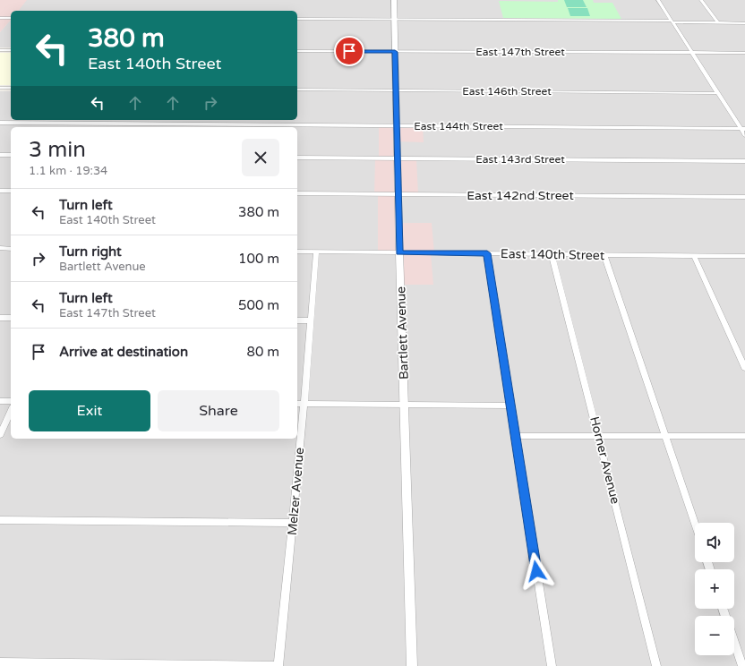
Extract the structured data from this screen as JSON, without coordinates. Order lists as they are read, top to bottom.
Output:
{
  "streets": {
    "street": [
      "East 147th Street",
      "East 146th Street",
      "East 144th Street",
      "East 143rd Street",
      "East 142nd Street",
      "East 140th Street",
      "Bartlett Avenue",
      "Horner Avenue",
      "Melzer Avenue"
    ]
  },
  "crossings": [
    ["East 147th Street", "Bartlett Avenue"],
    ["East 146th Street", "Bartlett Avenue"],
    ["East 144th Street", "Bartlett Avenue"],
    ["East 143rd Street", "Bartlett Avenue"],
    ["East 142nd Street", "Bartlett Avenue"],
    ["East 140th Street", "Bartlett Avenue"],
    ["East 140th Street", "Horner Avenue"],
    ["East 140th Street", "Melzer Avenue"]
  ],
  "page": {
    "turn": ["380 m", "East 140th Street"],
    "heading": ["3 min", "1.1 km · 19:34"],
    "list": [
      {
        "name": "Turn left",
        "note": "East 140th Street",
        "value": "380 m"
      },
      {
        "name": "Turn right",
        "note": "Bartlett Avenue",
        "value": "100 m"
      },
      {
        "name": "Turn left",
        "note": "East 147th Street",
        "value": "500 m"
      },
      {
        "name": "Arrive at destination",
        "value": "80 m"
      }
    ],
    "buttons": ["Exit", "Share"],
    "map_buttons": ["+", "−"]
  }
}
